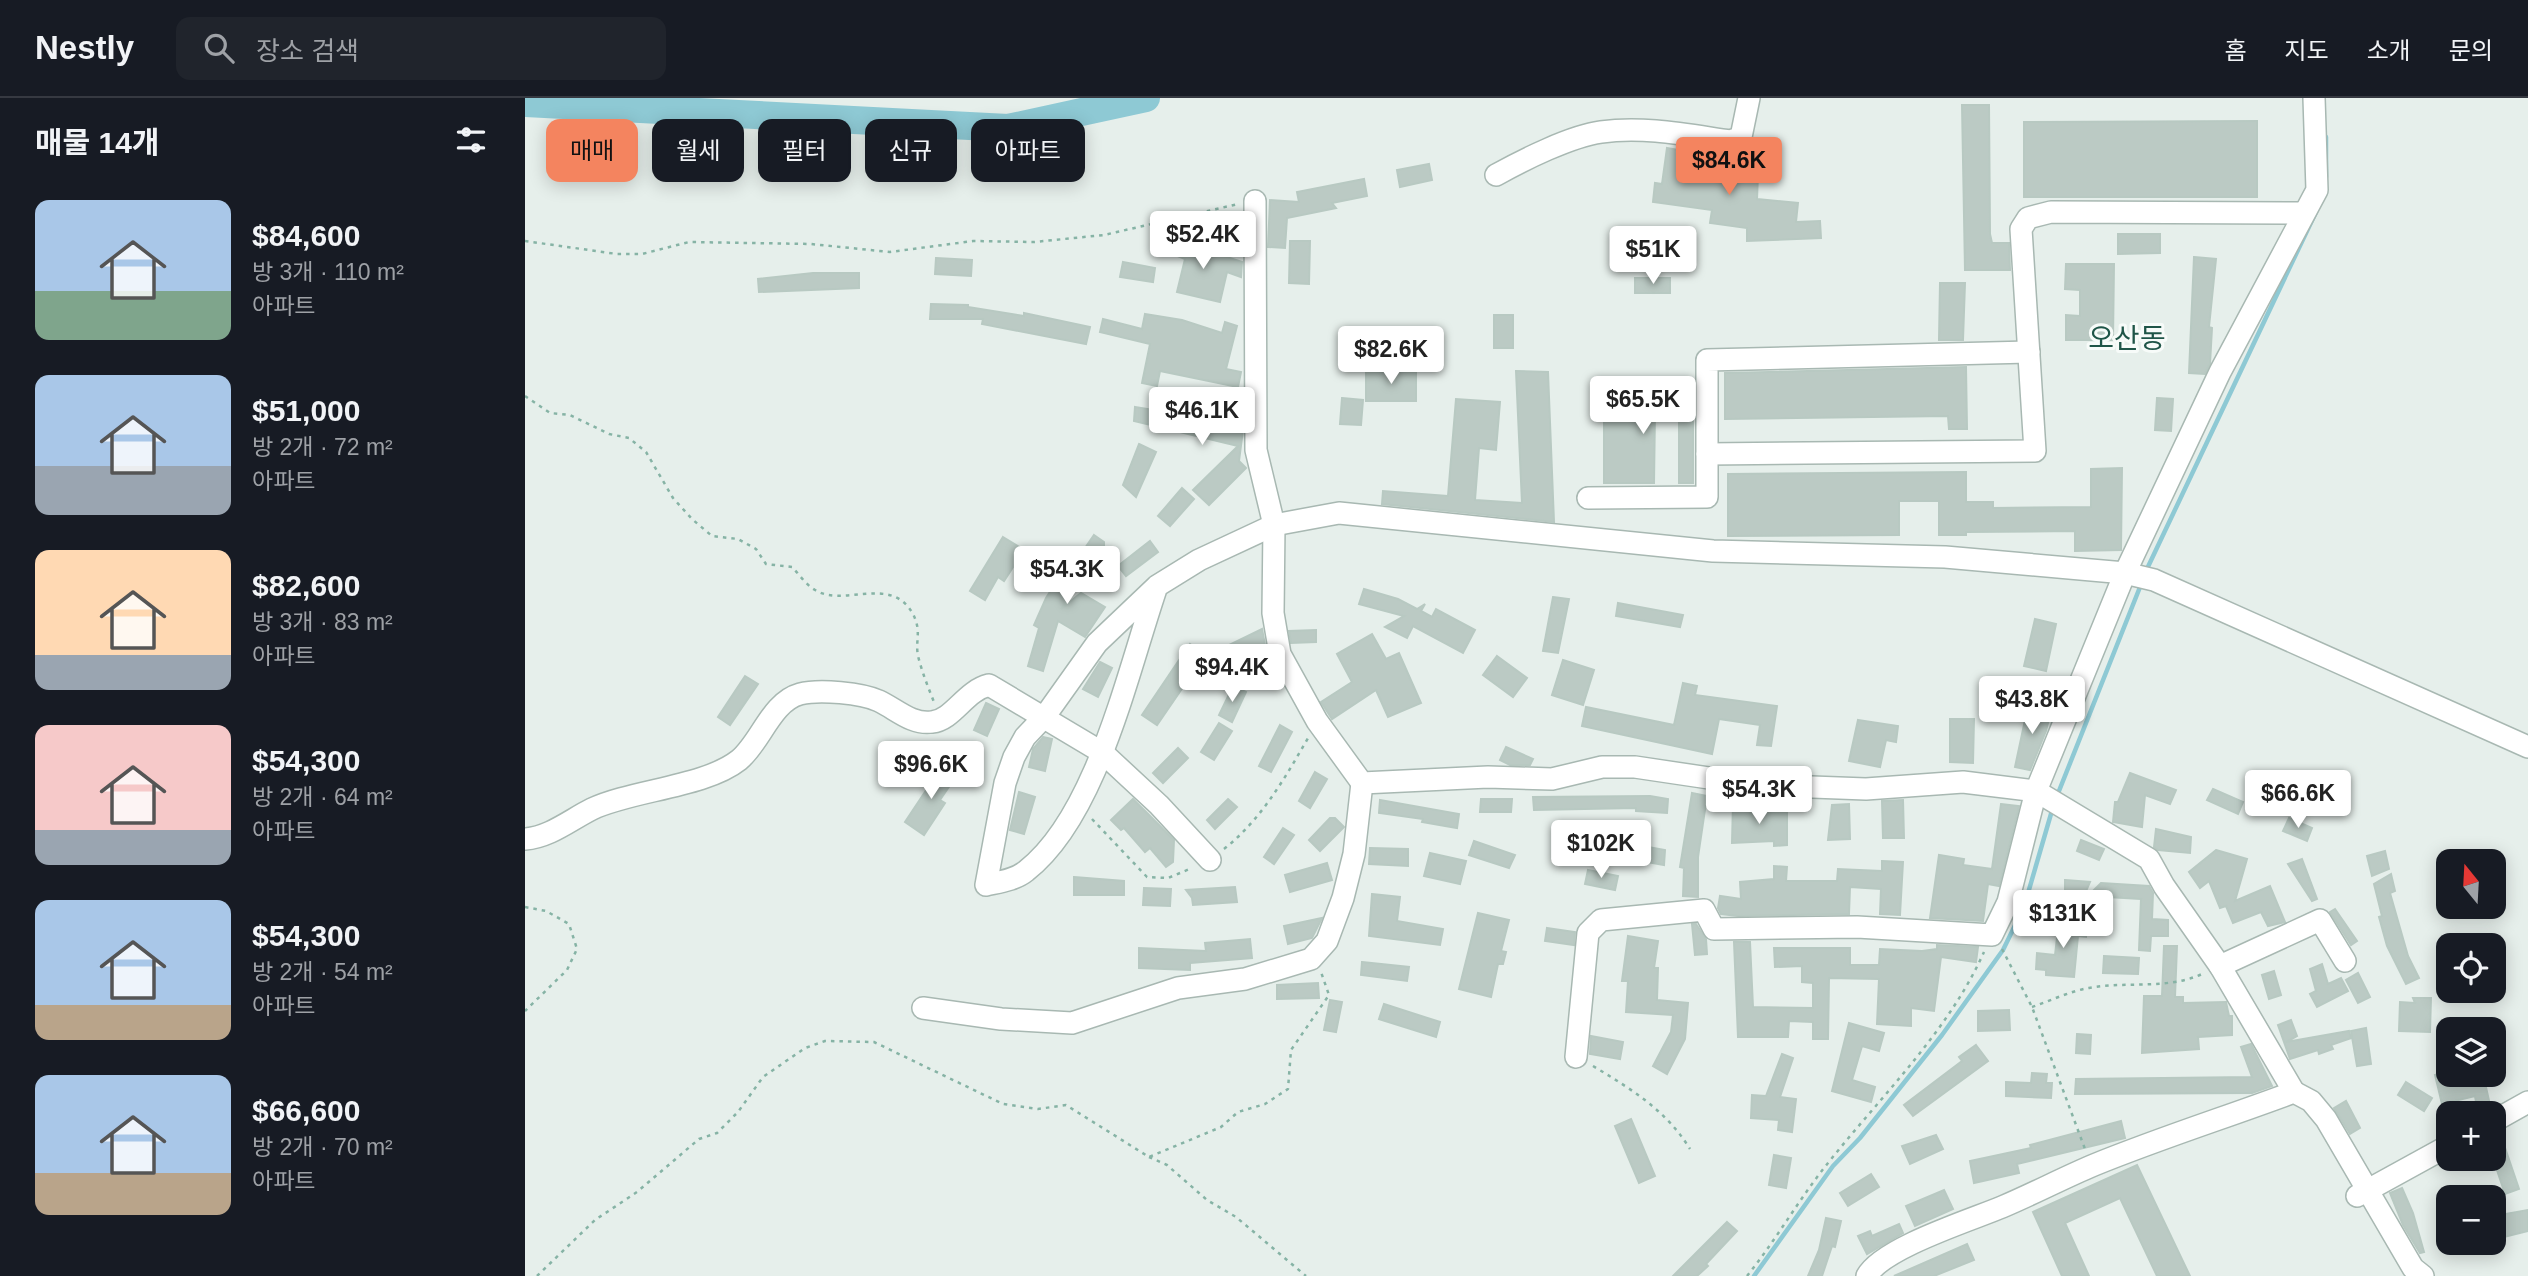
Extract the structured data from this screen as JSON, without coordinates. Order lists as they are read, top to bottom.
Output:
{
  "districts": ["오산동"],
  "north": "top",
  "page": {
    "header": "Nestly",
    "search": "장소 검색",
    "nav": [
      "홈",
      "지도",
      "소개",
      "문의"
    ],
    "heading": "매물 14개",
    "chip": [
      "매매",
      "월세",
      "필터",
      "신규",
      "아파트"
    ],
    "price": [
      "$84.6K",
      "$52.4K",
      "$51K",
      "$82.6K",
      "$65.5K",
      "$46.1K",
      "$54.3K",
      "$94.4K",
      "$43.8K",
      "$96.6K",
      "$54.3K",
      "$66.6K",
      "$102K",
      "$131K"
    ],
    "list": [
      {
        "name": "$84,600",
        "note": "방 3개 · 110 m² · 아파트"
      },
      {
        "name": "$51,000",
        "note": "방 2개 · 72 m² · 아파트"
      },
      {
        "name": "$82,600",
        "note": "방 3개 · 83 m² · 아파트"
      },
      {
        "name": "$54,300",
        "note": "방 2개 · 64 m² · 아파트"
      },
      {
        "name": "$54,300",
        "note": "방 2개 · 54 m² · 아파트"
      },
      {
        "name": "$66,600",
        "note": "방 2개 · 70 m² · 아파트"
      }
    ],
    "map_buttons": ["+", "−"]
  }
}
